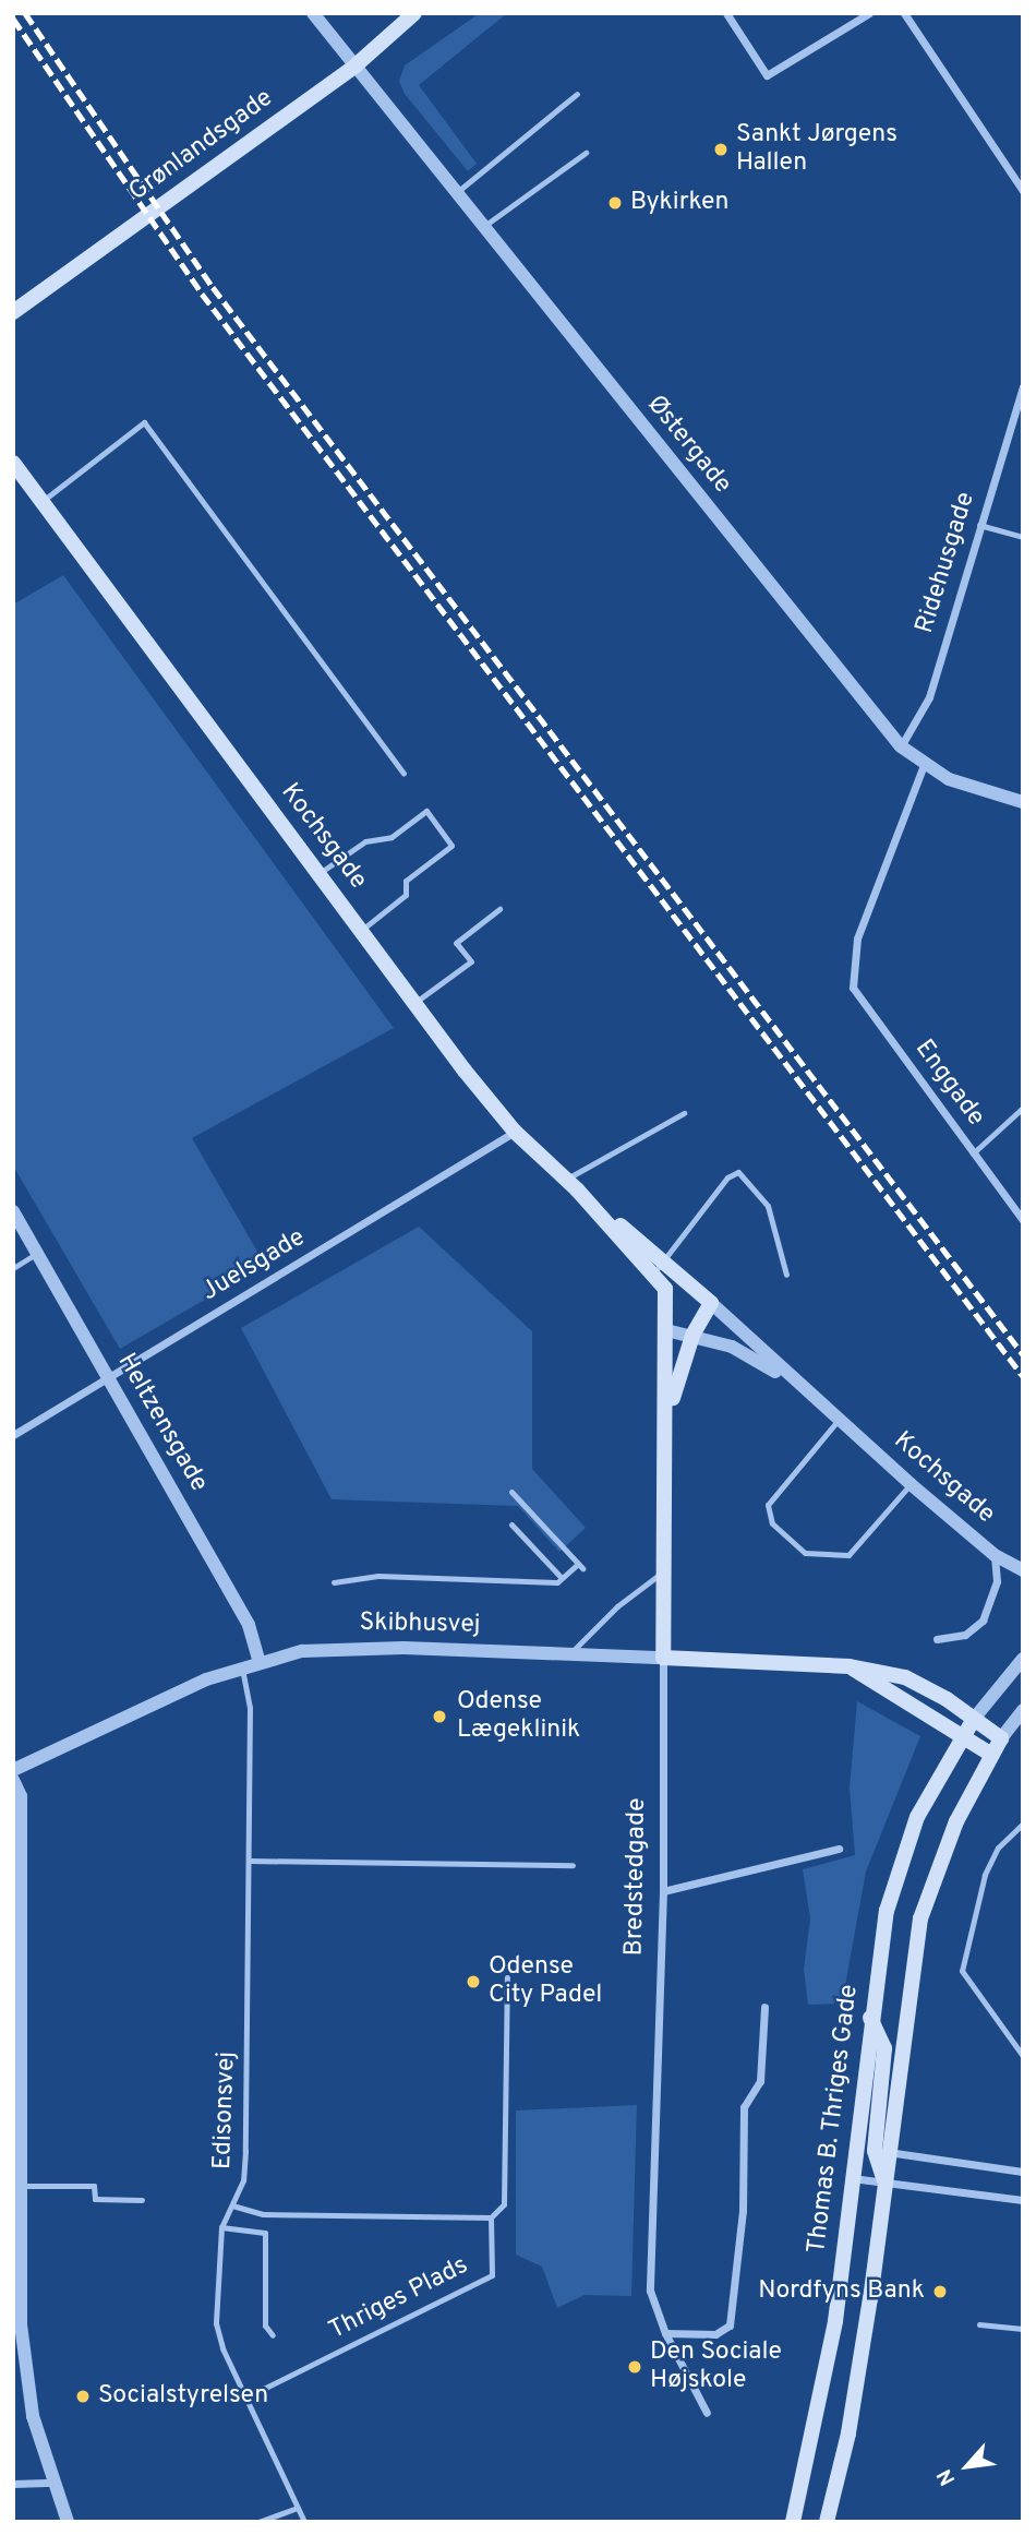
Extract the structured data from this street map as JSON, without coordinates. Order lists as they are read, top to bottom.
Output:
{
  "streets": {
    "main road": [
      "Grønlandsgade",
      "Kochsgade",
      "Skibhusvej",
      "Bredstedgade",
      "Thomas B. Thriges Gade"
    ],
    "street": [
      "Østergade",
      "Ridehusgade",
      "Enggade",
      "Juelsgade",
      "Heltzensgade"
    ],
    "lane": ["Edisonsvej", "Thriges Plads"]
  },
  "crossings": [
    ["Grønlandsgade", "Østergade"],
    ["Østergade", "Ridehusgade"],
    ["Østergade", "Enggade"],
    ["Kochsgade", "Juelsgade"],
    ["Kochsgade", "Bredstedgade"],
    ["Juelsgade", "Heltzensgade"],
    ["Heltzensgade", "Skibhusvej"],
    ["Skibhusvej", "Bredstedgade"],
    ["Skibhusvej", "Edisonsvej"],
    ["Skibhusvej", "Thomas B. Thriges Gade"],
    ["Edisonsvej", "Thriges Plads"]
  ],
  "places": [
    "Sankt Jørgens Hallen",
    "Bykirken",
    "Odense Lægeklinik",
    "Odense City Padel",
    "Nordfyns Bank",
    "Den Sociale Højskole",
    "Socialstyrelsen"
  ],
  "north": "bottom left"
}
